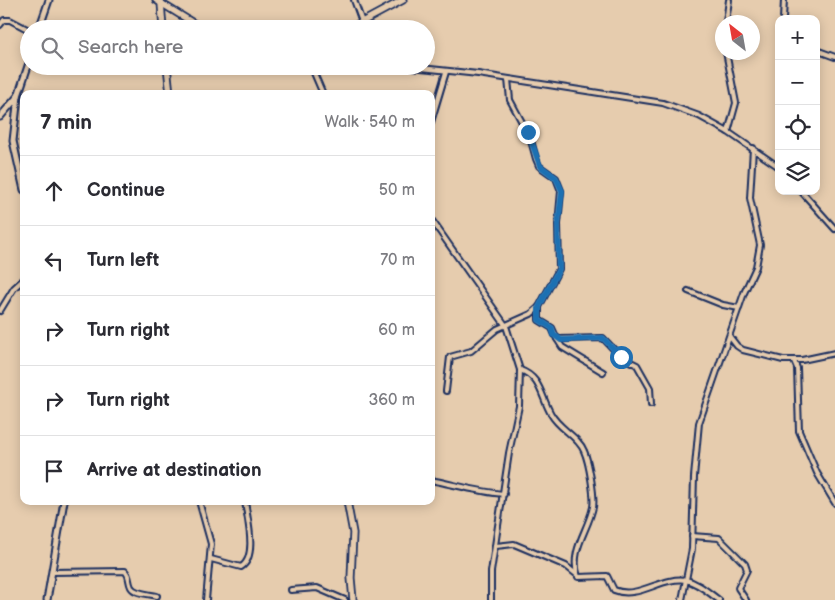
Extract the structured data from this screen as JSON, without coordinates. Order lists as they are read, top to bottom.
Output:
{
  "north": "top left",
  "page": {
    "map_buttons": ["+", "−"],
    "search": "Search here",
    "heading": ["7 min", "Walk · 540 m"],
    "list": [
      ["Continue", "50 m"],
      ["Turn left", "70 m"],
      ["Turn right", "60 m"],
      ["Turn right", "360 m"],
      "Arrive at destination"
    ]
  }
}
